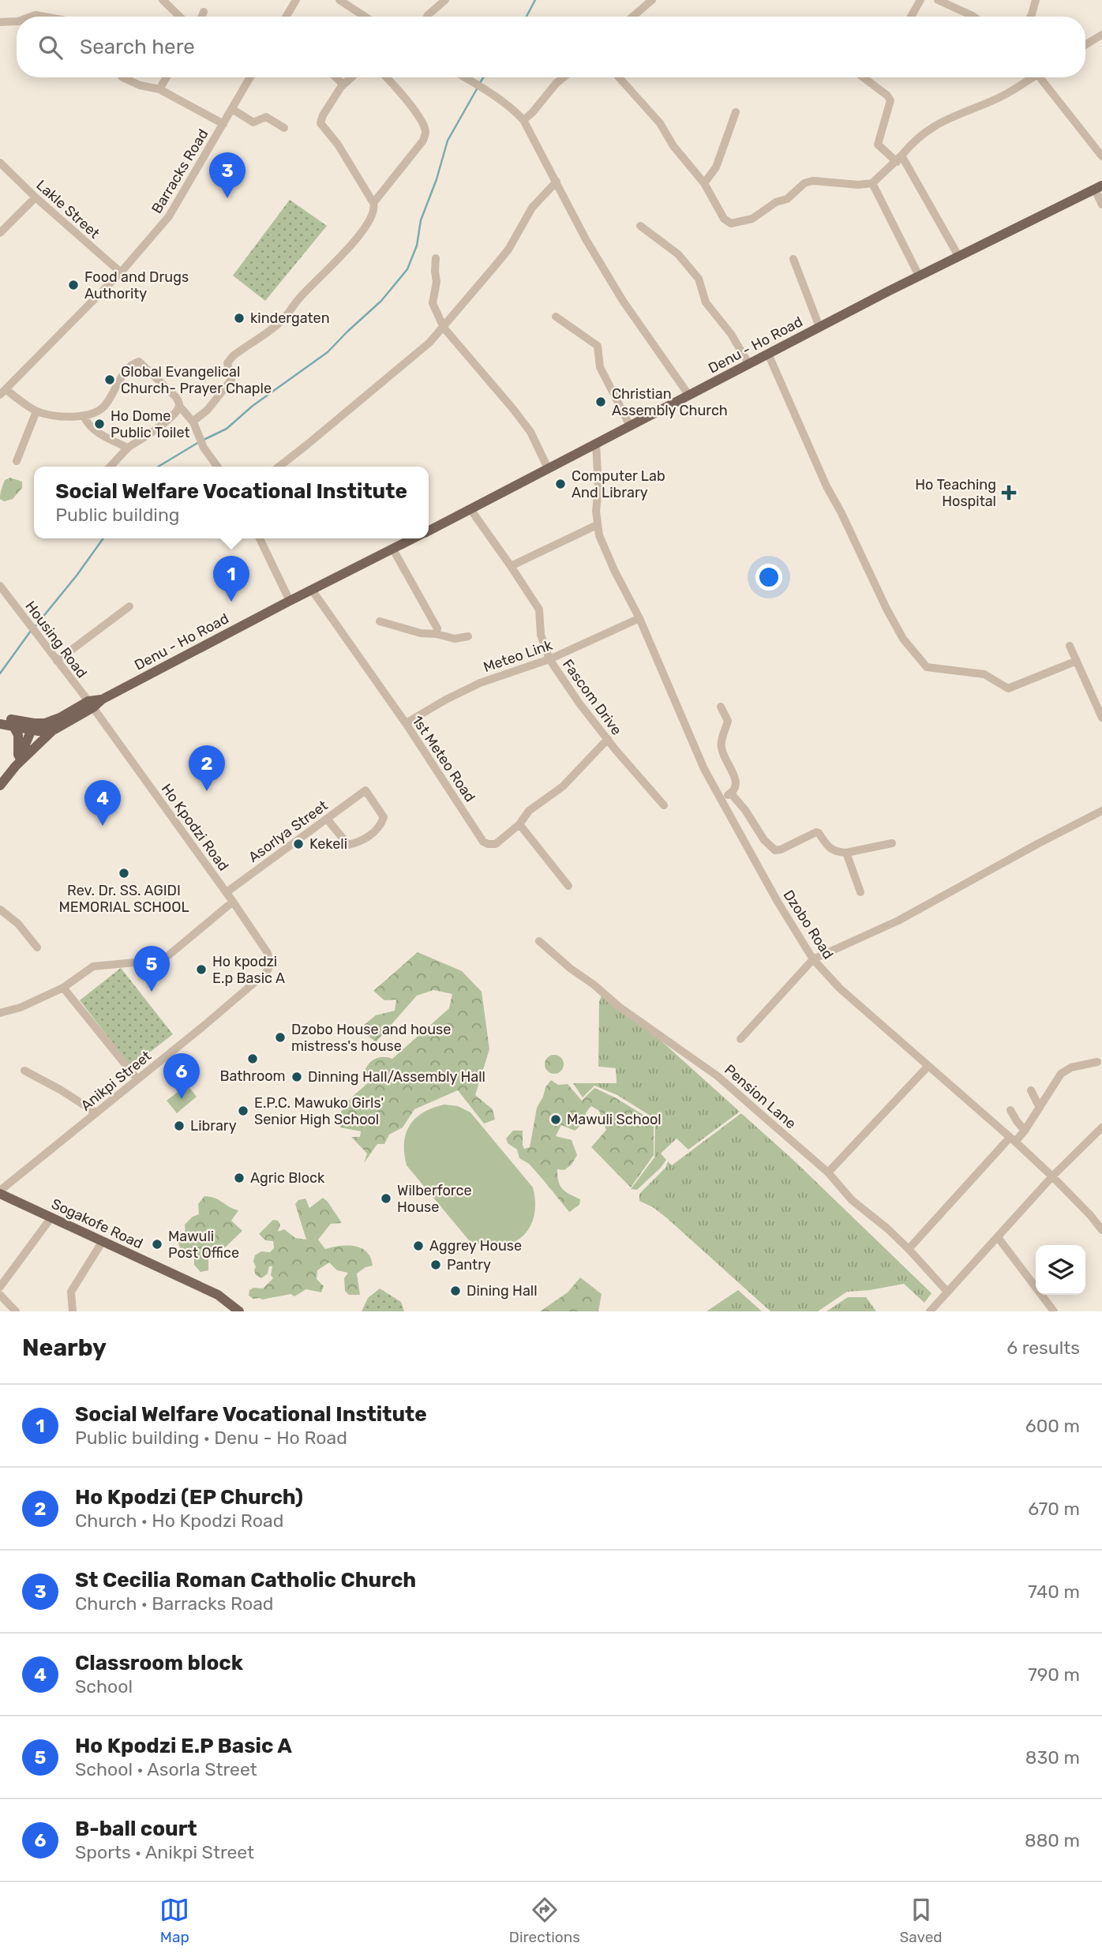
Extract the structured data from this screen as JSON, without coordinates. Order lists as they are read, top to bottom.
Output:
{
  "streets": {
    "main road": ["Denu - Ho Road", "Sogakofe Road"],
    "street": [
      "Barracks Road",
      "Lakle Street",
      "Housing Road",
      "Meteo Link",
      "Fascom Drive",
      "1st Meteo Road",
      "Ho Kpodzi Road",
      "Asorlya Street",
      "Dzobo Road",
      "Anikpi Street",
      "Pension Lane"
    ]
  },
  "crossings": [
    ["Barracks Road", "Lakle Street"],
    ["Denu - Ho Road", "Housing Road"],
    ["Denu - Ho Road", "Fascom Drive"],
    ["Denu - Ho Road", "1st Meteo Road"],
    ["Denu - Ho Road", "Ho Kpodzi Road"],
    ["Denu - Ho Road", "Dzobo Road"],
    ["Housing Road", "Ho Kpodzi Road"],
    ["Meteo Link", "Fascom Drive"],
    ["Meteo Link", "1st Meteo Road"],
    ["Meteo Link", "Dzobo Road"],
    ["Ho Kpodzi Road", "Asorlya Street"],
    ["Ho Kpodzi Road", "Anikpi Street"],
    ["Anikpi Street", "Sogakofe Road"]
  ],
  "places": {
    "other": [
      "Food and Drugs Authority",
      "kindergaten",
      "Global Evangelical Church- Prayer Chaple",
      "Christian Assembly Church",
      "Ho Dome Public Toilet",
      "Computer Lab And Library",
      "Kekeli",
      "Rev. Dr. SS. AGIDI MEMORIAL SCHOOL",
      "Ho kpodzi E.p Basic A",
      "Dzobo House and house mistress's house",
      "Bathroom",
      "Dinning Hall/Assembly Hall",
      "E.P.C. Mawuko Girls' Senior High School",
      "Mawuli School",
      "Library",
      "Agric Block",
      "Wilberforce House",
      "Mawuli Post Office",
      "Aggrey House",
      "Pantry",
      "Dining Hall"
    ],
    "health": ["Ho Teaching Hospital"]
  },
  "page": {
    "search": "Search here",
    "pins": [
      "3",
      "1",
      "2",
      "4",
      "5",
      "6"
    ],
    "popup": ["Social Welfare Vocational Institute", "Public building"],
    "heading": ["Nearby", "6 results"],
    "list": [
      {
        "mark": "1",
        "name": "Social Welfare Vocational Institute",
        "note": "Public building · Denu - Ho Road",
        "value": "600 m"
      },
      {
        "mark": "2",
        "name": "Ho Kpodzi (EP Church)",
        "note": "Church · Ho Kpodzi Road",
        "value": "670 m"
      },
      {
        "mark": "3",
        "name": "St Cecilia Roman Catholic Church",
        "note": "Church · Barracks Road",
        "value": "740 m"
      },
      {
        "mark": "4",
        "name": "Classroom block",
        "note": "School",
        "value": "790 m"
      },
      {
        "mark": "5",
        "name": "Ho Kpodzi E.P Basic A",
        "note": "School · Asorla Street",
        "value": "830 m"
      },
      {
        "mark": "6",
        "name": "B-ball court",
        "note": "Sports · Anikpi Street",
        "value": "880 m"
      }
    ],
    "nav": ["Map", "Directions", "Saved"]
  }
}
